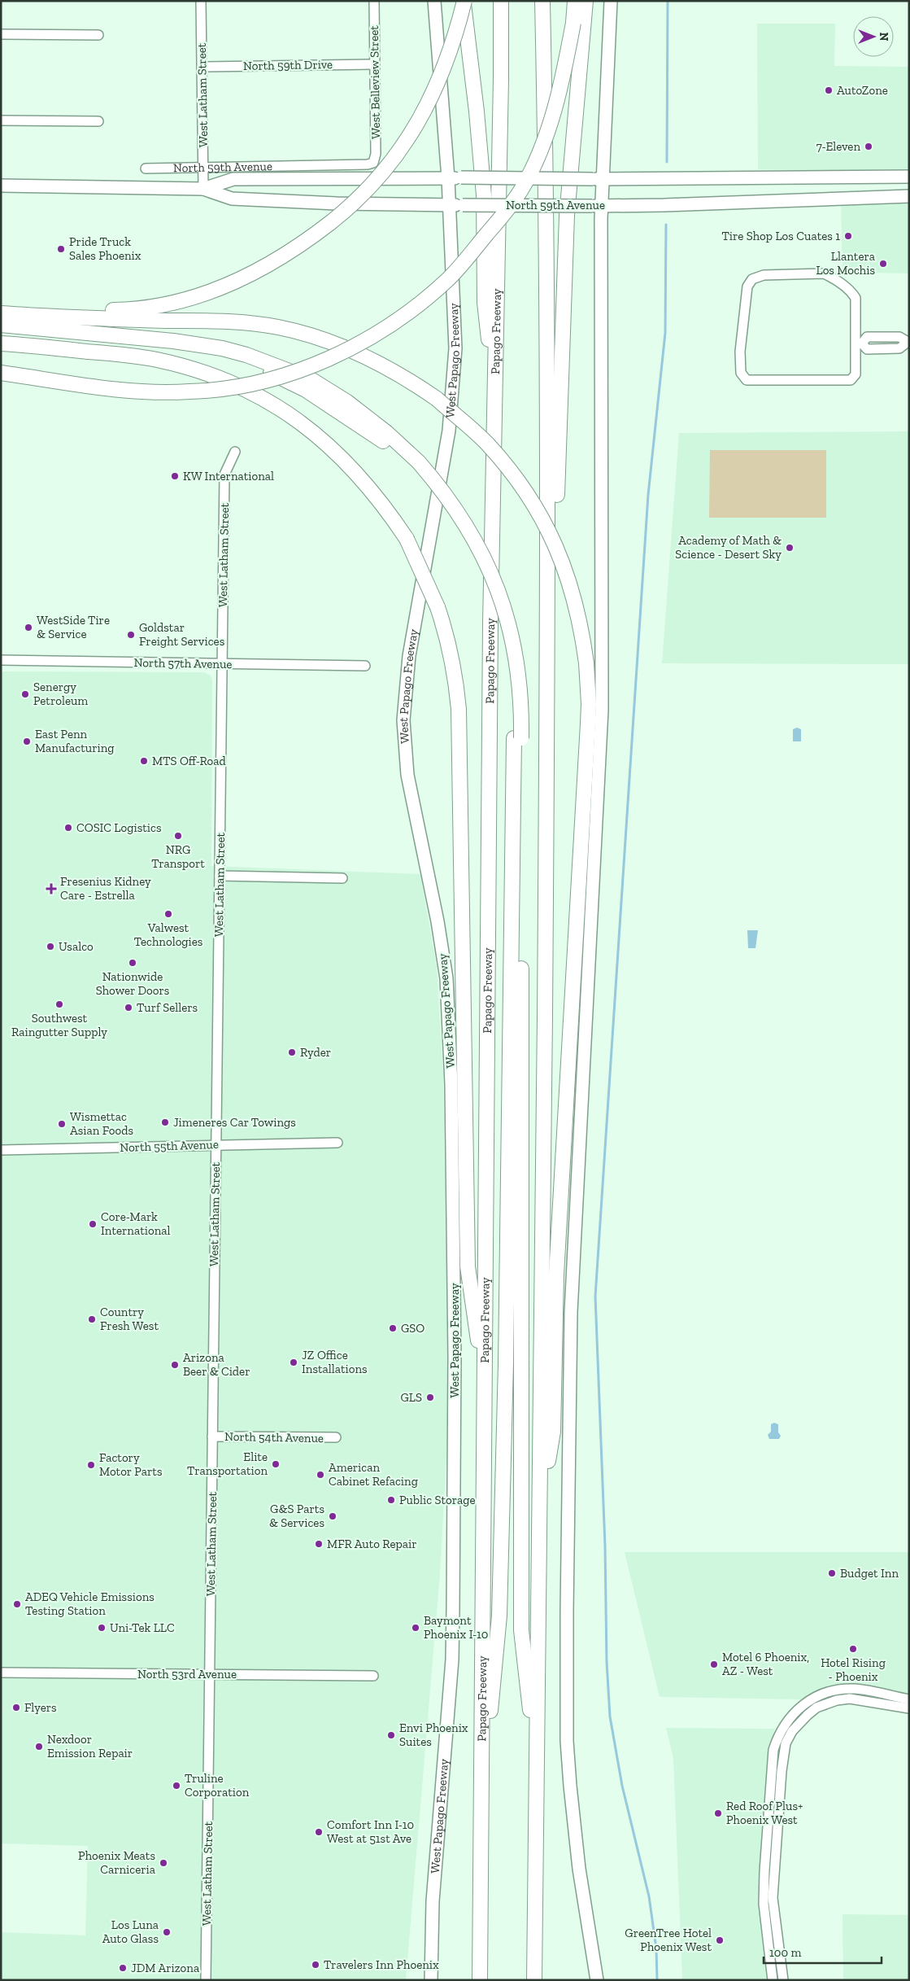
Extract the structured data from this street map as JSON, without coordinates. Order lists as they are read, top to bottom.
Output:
{
  "streets": {
    "highway": ["Papago Freeway"],
    "main road": ["North 59th Avenue", "West Papago Freeway"],
    "street": [
      "North 59th Drive",
      "West Belleview Street",
      "West Latham Street",
      "North 57th Avenue",
      "North 55th Avenue",
      "North 54th Avenue",
      "North 53rd Avenue"
    ]
  },
  "crossings": [
    ["North 59th Drive", "West Belleview Street"],
    ["North 59th Drive", "West Latham Street"],
    ["West Belleview Street", "North 59th Avenue"],
    ["West Latham Street", "North 59th Avenue"],
    ["West Latham Street", "North 57th Avenue"],
    ["West Latham Street", "North 55th Avenue"],
    ["West Latham Street", "North 54th Avenue"],
    ["West Latham Street", "North 53rd Avenue"],
    ["North 59th Avenue", "West Papago Freeway"]
  ],
  "places": {
    "other": [
      "AutoZone",
      "7-Eleven",
      "Tire Shop Los Cuates 1",
      "Pride Truck Sales Phoenix",
      "Llantera Los Mochis",
      "KW International",
      "Academy of Math & Science - Desert Sky",
      "WestSide Tire & Service",
      "Goldstar Freight Services",
      "Senergy Petroleum",
      "East Penn Manufacturing",
      "MTS Off-Road",
      "COSIC Logistics",
      "NRG Transport",
      "Valwest Technologies",
      "Usalco",
      "Nationwide Shower Doors",
      "Southwest Raingutter Supply",
      "Turf Sellers",
      "Ryder",
      "Jimeneres Car Towings",
      "Wismettac Asian Foods",
      "Core-Mark International",
      "Country Fresh West",
      "GSO",
      "JZ Office Installations",
      "Arizona Beer & Cider",
      "GLS",
      "Elite Transportation",
      "Factory Motor Parts",
      "American Cabinet Refacing",
      "Public Storage",
      "G&S Parts & Services",
      "MFR Auto Repair",
      "Budget Inn",
      "ADEQ Vehicle Emissions Testing Station",
      "Uni-Tek LLC",
      "Baymont Phoenix I-10",
      "Hotel Rising - Phoenix",
      "Motel 6 Phoenix, AZ - West",
      "Flyers",
      "Envi Phoenix Suites",
      "Nexdoor Emission Repair",
      "Truline Corporation",
      "Red Roof Plus+ Phoenix West",
      "Comfort Inn I-10 West at 51st Ave",
      "Phoenix Meats Carniceria",
      "Los Luna Auto Glass",
      "GreenTree Hotel Phoenix West",
      "Travelers Inn Phoenix",
      "JDM Arizona"
    ],
    "health": ["Fresenius Kidney Care - Estrella"]
  },
  "scale_bar": "100 m",
  "north": "right"
}
